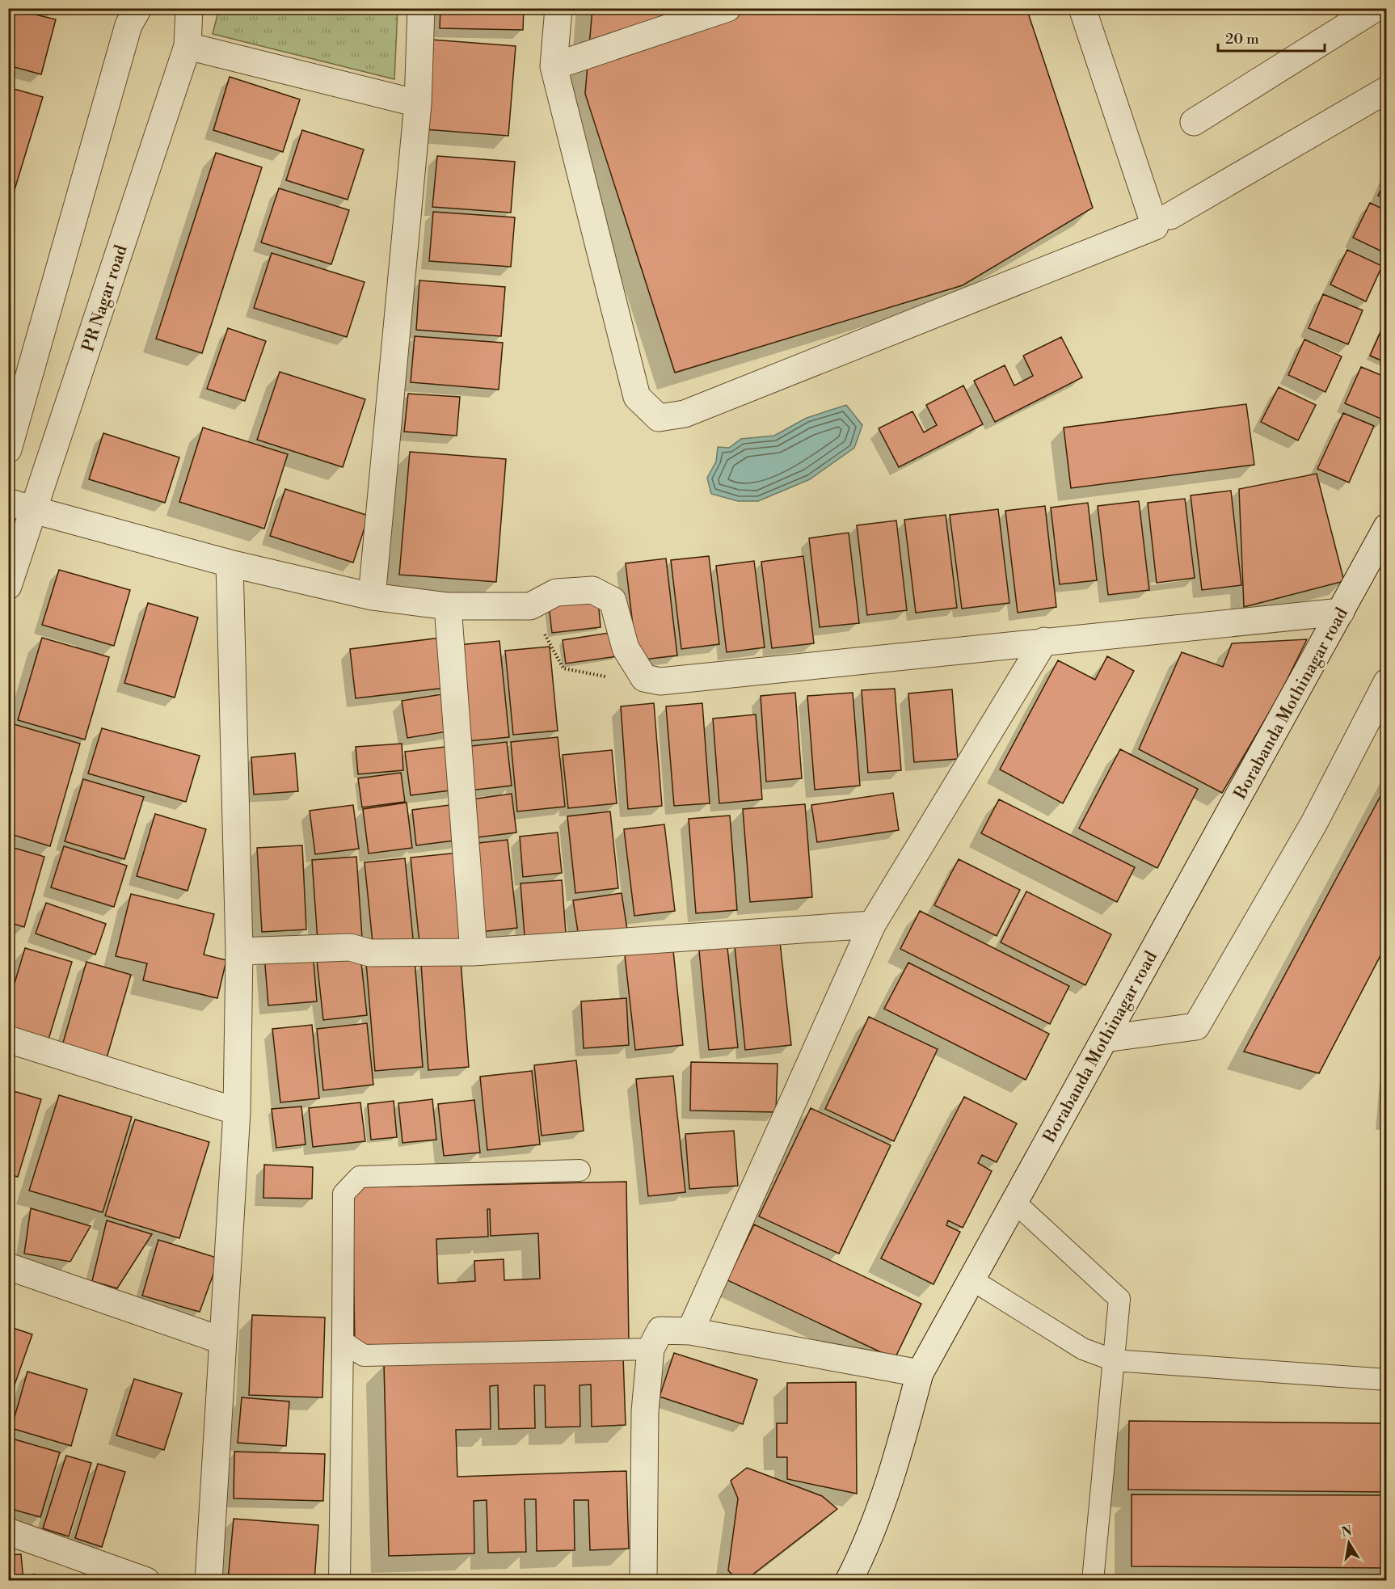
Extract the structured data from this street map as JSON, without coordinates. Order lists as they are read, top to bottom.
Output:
{
  "streets": {
    "street": ["PR Nagar road", "Borabanda Mothinagar road"]
  },
  "scale_bar": "20 m",
  "north": "top"
}
